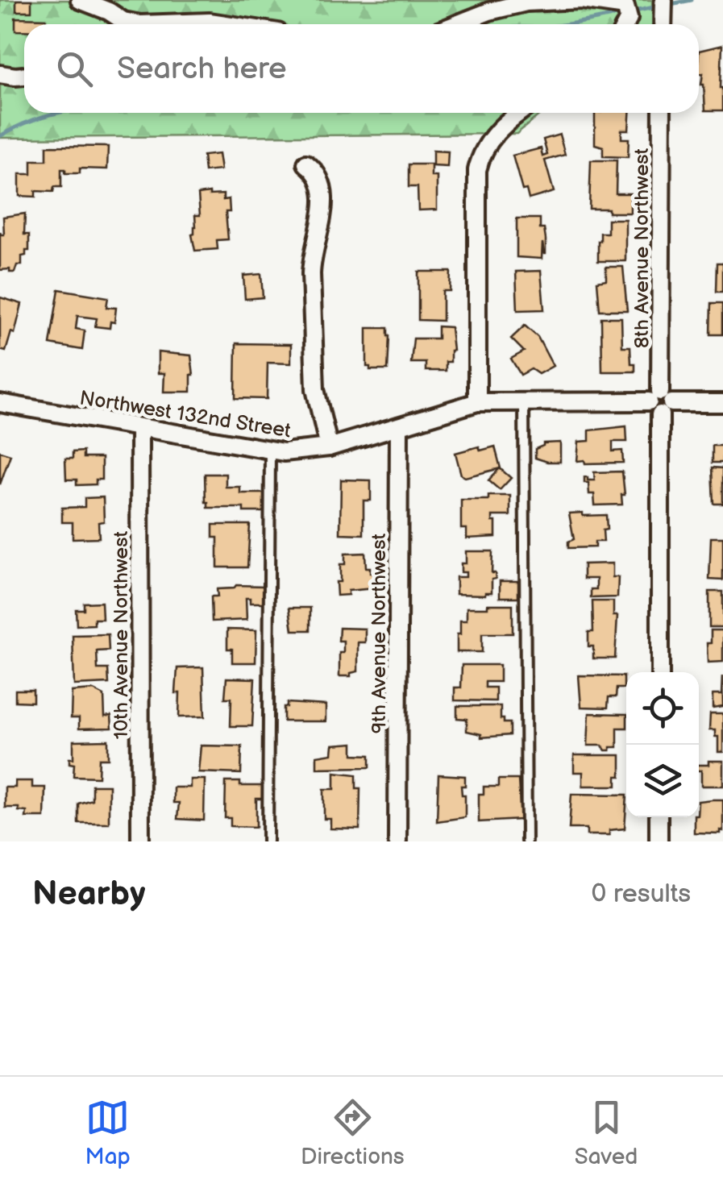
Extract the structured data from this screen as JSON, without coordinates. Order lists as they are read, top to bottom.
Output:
{
  "streets": {
    "street": [
      "8th Avenue Northwest",
      "Northwest 132nd Street",
      "9th Avenue Northwest",
      "10th Avenue Northwest"
    ]
  },
  "crossings": [
    ["8th Avenue Northwest", "Northwest 132nd Street"],
    ["Northwest 132nd Street", "9th Avenue Northwest"],
    ["Northwest 132nd Street", "10th Avenue Northwest"]
  ],
  "page": {
    "search": "Search here",
    "heading": ["Nearby", "0 results"],
    "nav": ["Map", "Directions", "Saved"]
  }
}
